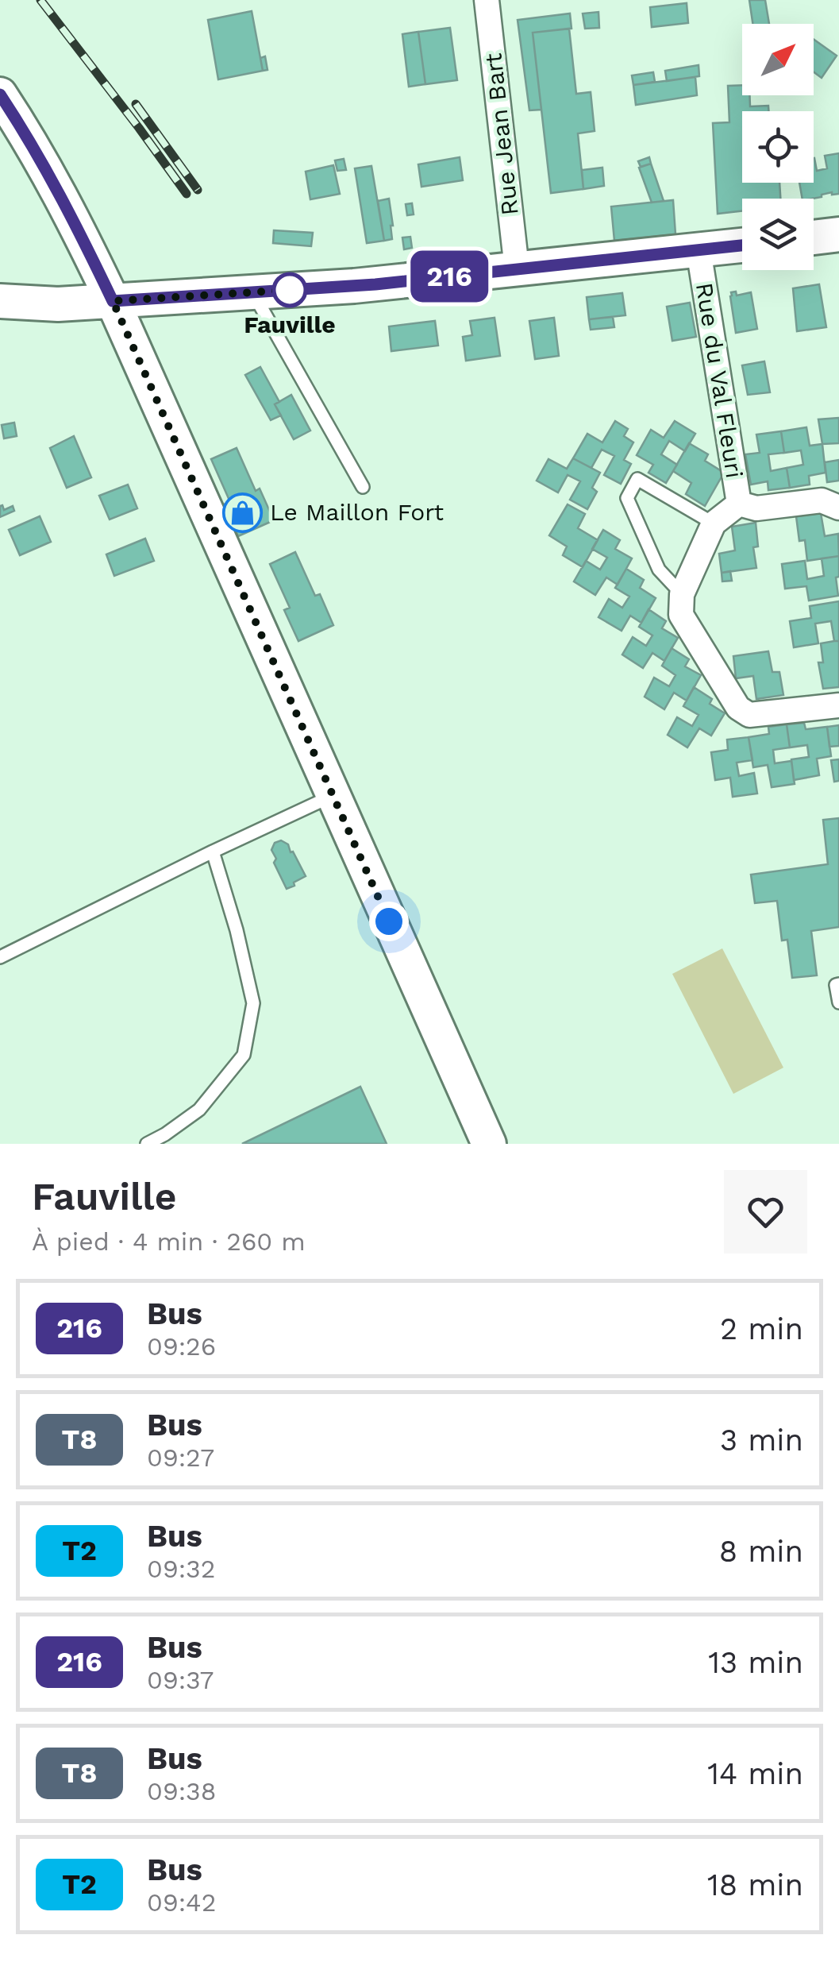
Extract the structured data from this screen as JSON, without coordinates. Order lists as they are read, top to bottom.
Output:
{
  "streets": {
    "street": ["Rue Jean Bart", "Rue du Val Fleuri"]
  },
  "places": {
    "other": ["Fauville"],
    "shop": ["Le Maillon Fort"]
  },
  "lines": ["bus line 216"],
  "north": "top right",
  "page": {
    "on_map": "216",
    "heading": ["Fauville", "À pied · 4 min · 260 m"],
    "list": [
      {
        "mark": "216",
        "name": "Bus",
        "note": "09:26",
        "value": "2 min"
      },
      {
        "mark": "T8",
        "name": "Bus",
        "note": "09:27",
        "value": "3 min"
      },
      {
        "mark": "T2",
        "name": "Bus",
        "note": "09:32",
        "value": "8 min"
      },
      {
        "mark": "216",
        "name": "Bus",
        "note": "09:37",
        "value": "13 min"
      },
      {
        "mark": "T8",
        "name": "Bus",
        "note": "09:38",
        "value": "14 min"
      },
      {
        "mark": "T2",
        "name": "Bus",
        "note": "09:42",
        "value": "18 min"
      }
    ]
  }
}
